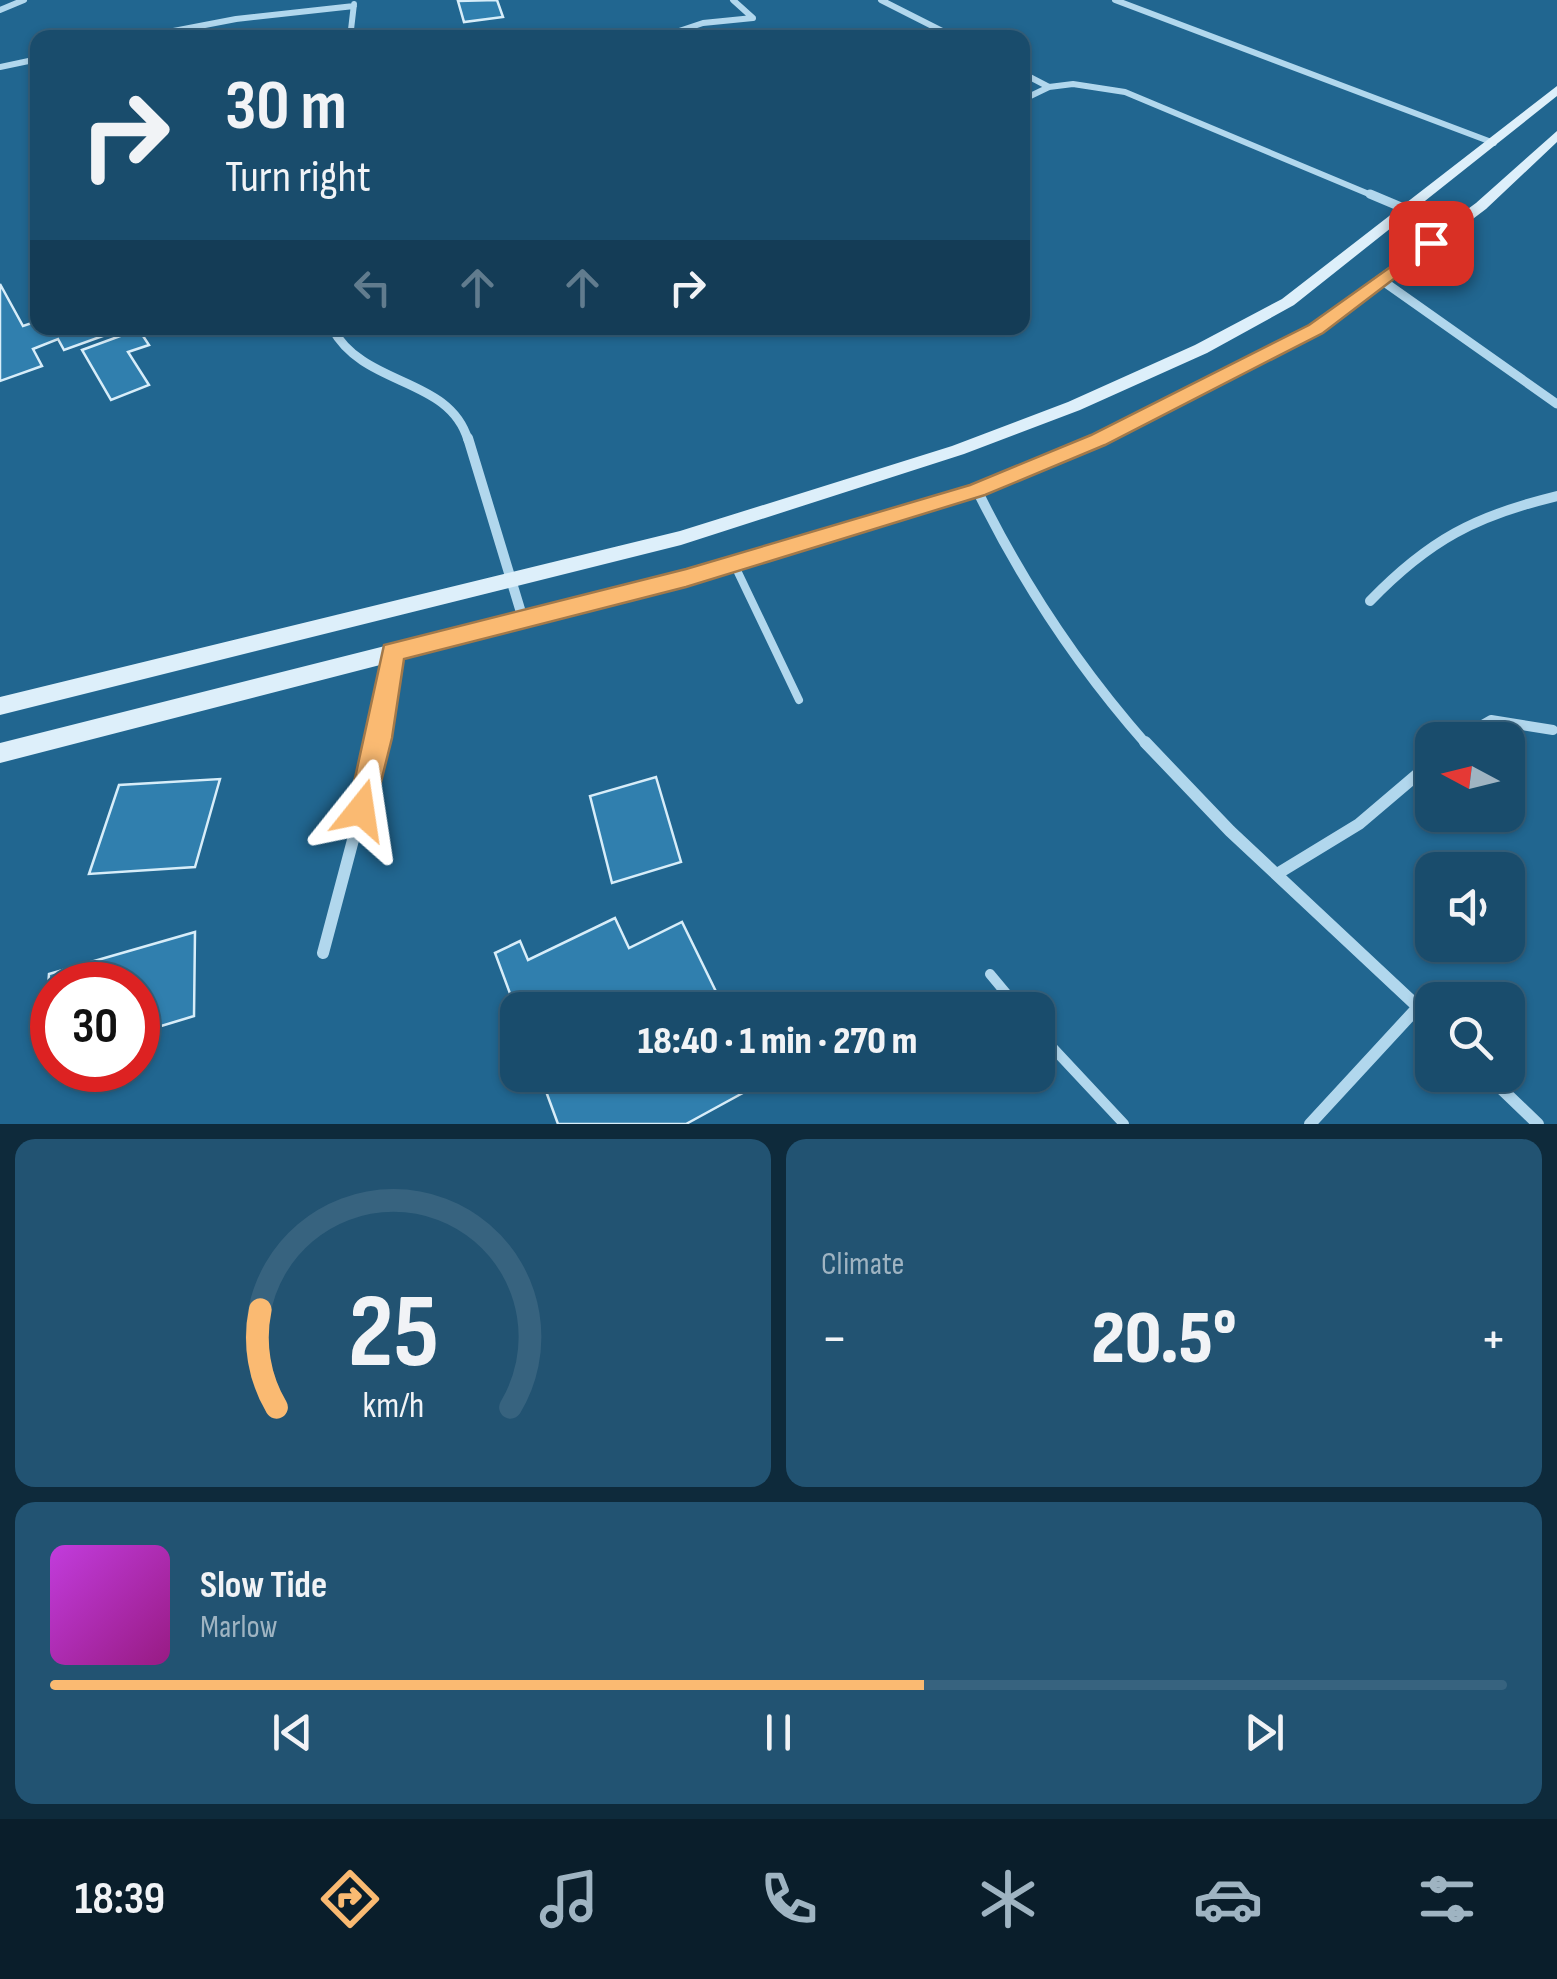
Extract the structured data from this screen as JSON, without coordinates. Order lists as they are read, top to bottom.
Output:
{
  "north": "left",
  "page": {
    "turn": ["30 m", "Turn right"],
    "limit": "30",
    "trip": "18:40 · 1 min · 270 m",
    "tile": "Climate",
    "heat": ["−", "20.5°", "+"],
    "song": ["Slow Tide", "Marlow"],
    "tabs": "18:39",
    "gauge": ["25", "km/h"]
  }
}
